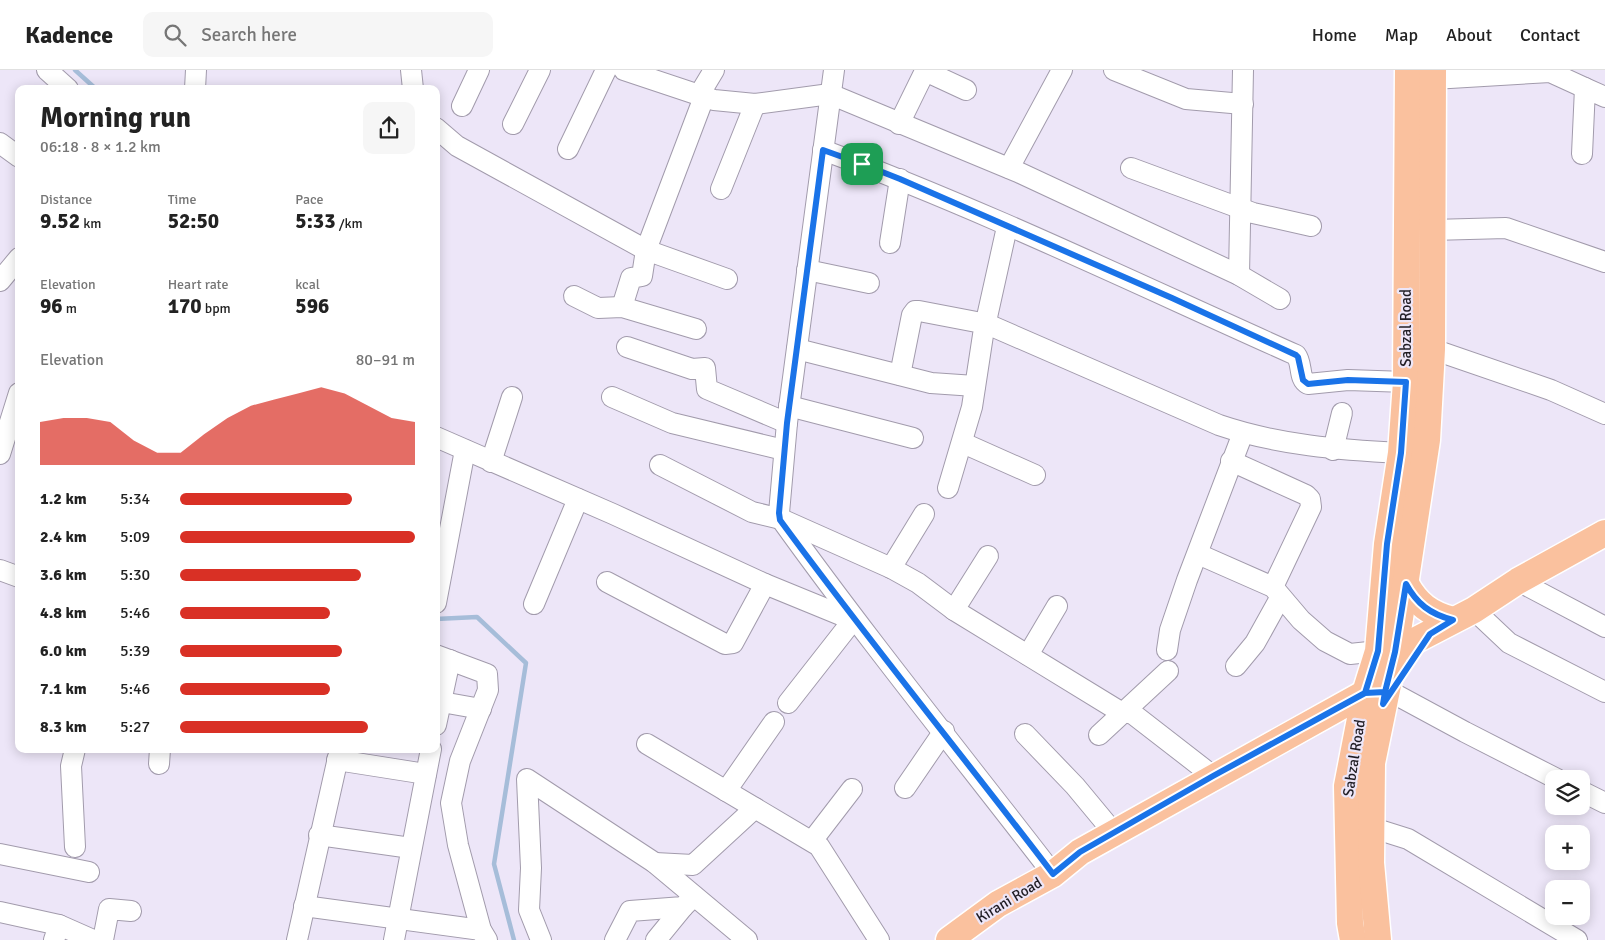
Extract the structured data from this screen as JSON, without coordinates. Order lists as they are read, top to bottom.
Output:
{
  "streets": {
    "main road": ["Sabzal Road", "Kirani Road"]
  },
  "crossings": [
    ["Sabzal Road", "Kirani Road"]
  ],
  "page": {
    "header": "Kadence",
    "search": "Search here",
    "nav": [
      "Home",
      "Map",
      "About",
      "Contact"
    ],
    "heading": ["Morning run", "06:18 · 8 × 1.2 km"],
    "stats": [
      ["Distance", "9.52 km"],
      ["Time", "52:50"],
      ["Pace", "5:33 /km"],
      ["Elevation", "96 m"],
      ["Heart rate", "170 bpm"],
      ["kcal", "596"]
    ],
    "chart": ["Elevation", "80–91 m"],
    "list": [
      {
        "name": "1.2 km",
        "note": "5:34"
      },
      {
        "name": "2.4 km",
        "note": "5:09"
      },
      {
        "name": "3.6 km",
        "note": "5:30"
      },
      {
        "name": "4.8 km",
        "note": "5:46"
      },
      {
        "name": "6.0 km",
        "note": "5:39"
      },
      {
        "name": "7.1 km",
        "note": "5:46"
      },
      {
        "name": "8.3 km",
        "note": "5:27"
      }
    ],
    "map_buttons": ["+", "−"]
  }
}
